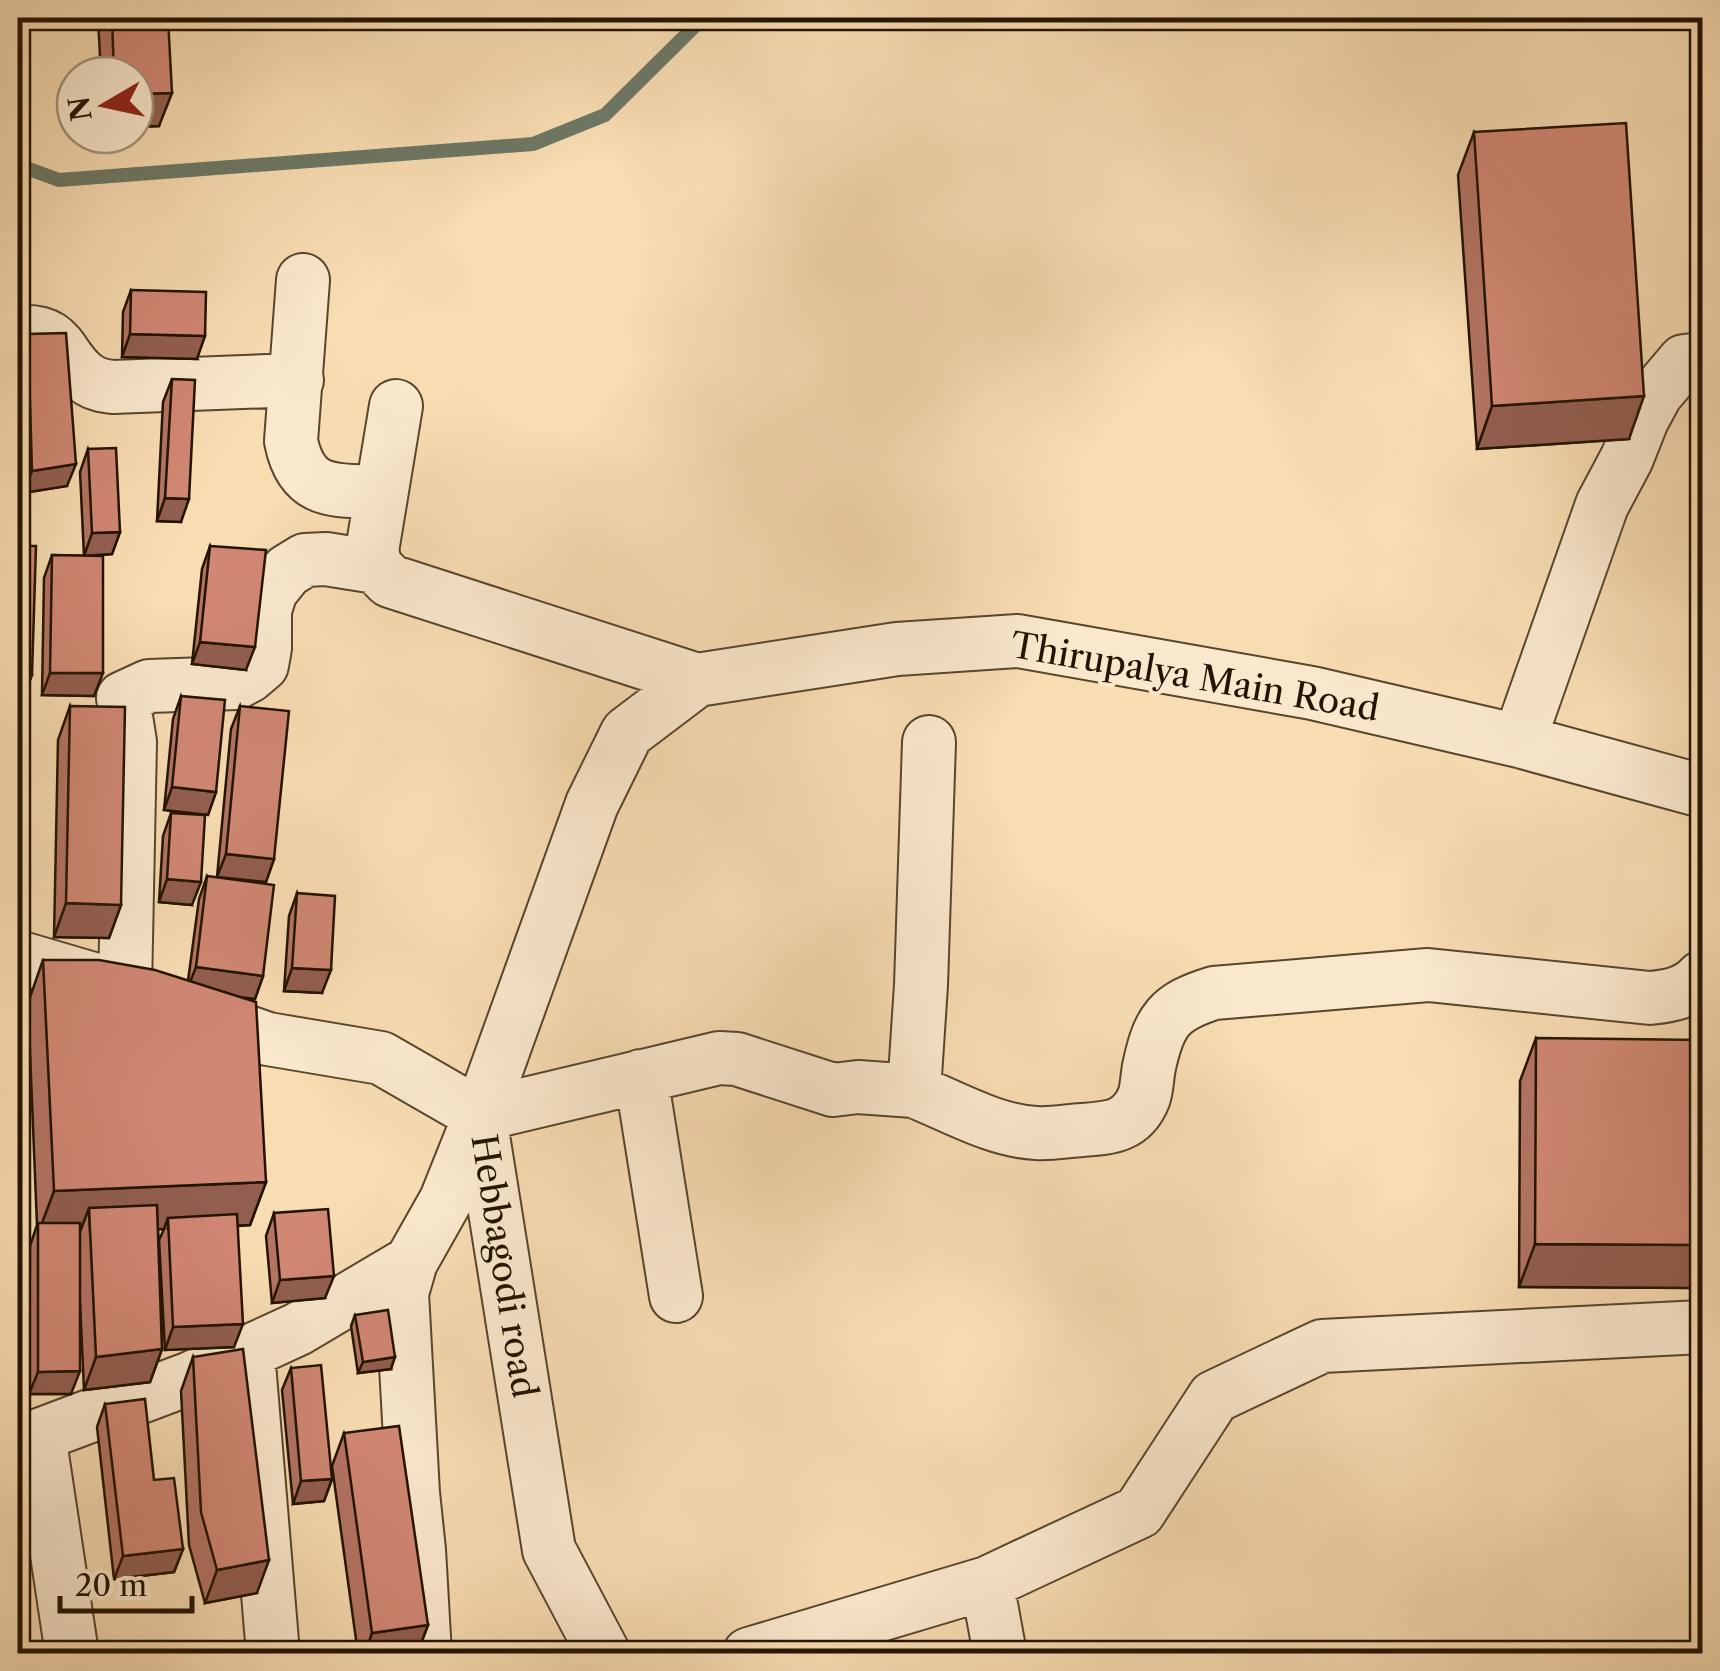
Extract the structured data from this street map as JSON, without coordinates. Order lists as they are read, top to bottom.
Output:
{
  "streets": {
    "street": ["Thirupalya Main Road", "Hebbagodi road"]
  },
  "crossings": [
    ["Thirupalya Main Road", "Hebbagodi road"]
  ],
  "scale_bar": "20 m",
  "north": "left"
}
